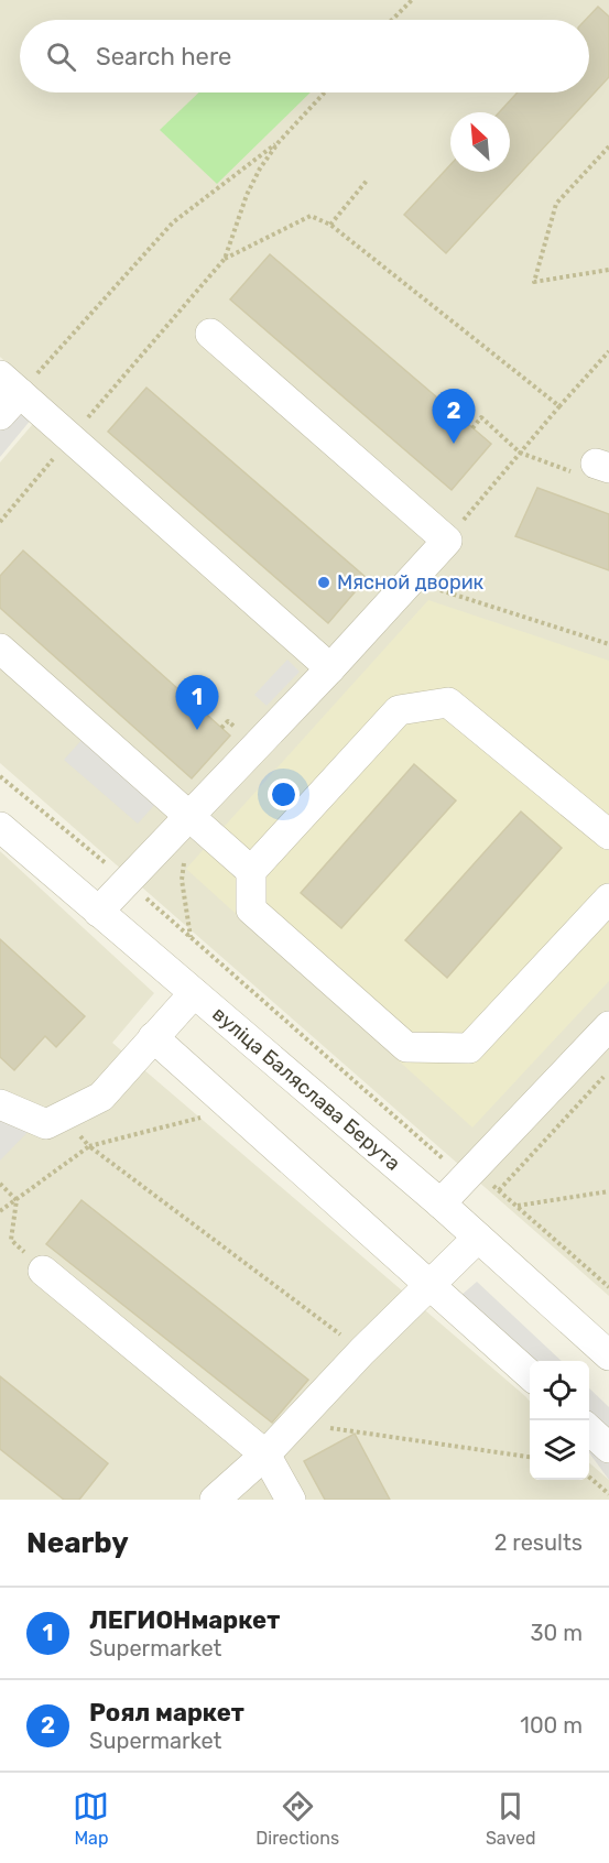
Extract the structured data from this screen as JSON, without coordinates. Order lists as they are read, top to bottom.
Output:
{
  "streets": {
    "street": ["вуліца Баляслава Берута"]
  },
  "places": ["Мясной дворик"],
  "north": "top left",
  "page": {
    "search": "Search here",
    "pins": ["2", "1"],
    "heading": ["Nearby", "2 results"],
    "list": [
      {
        "mark": "1",
        "name": "ЛЕГИОНмаркет",
        "note": "Supermarket",
        "value": "30 m"
      },
      {
        "mark": "2",
        "name": "Роял маркет",
        "note": "Supermarket",
        "value": "100 m"
      }
    ],
    "nav": ["Map", "Directions", "Saved"]
  }
}
